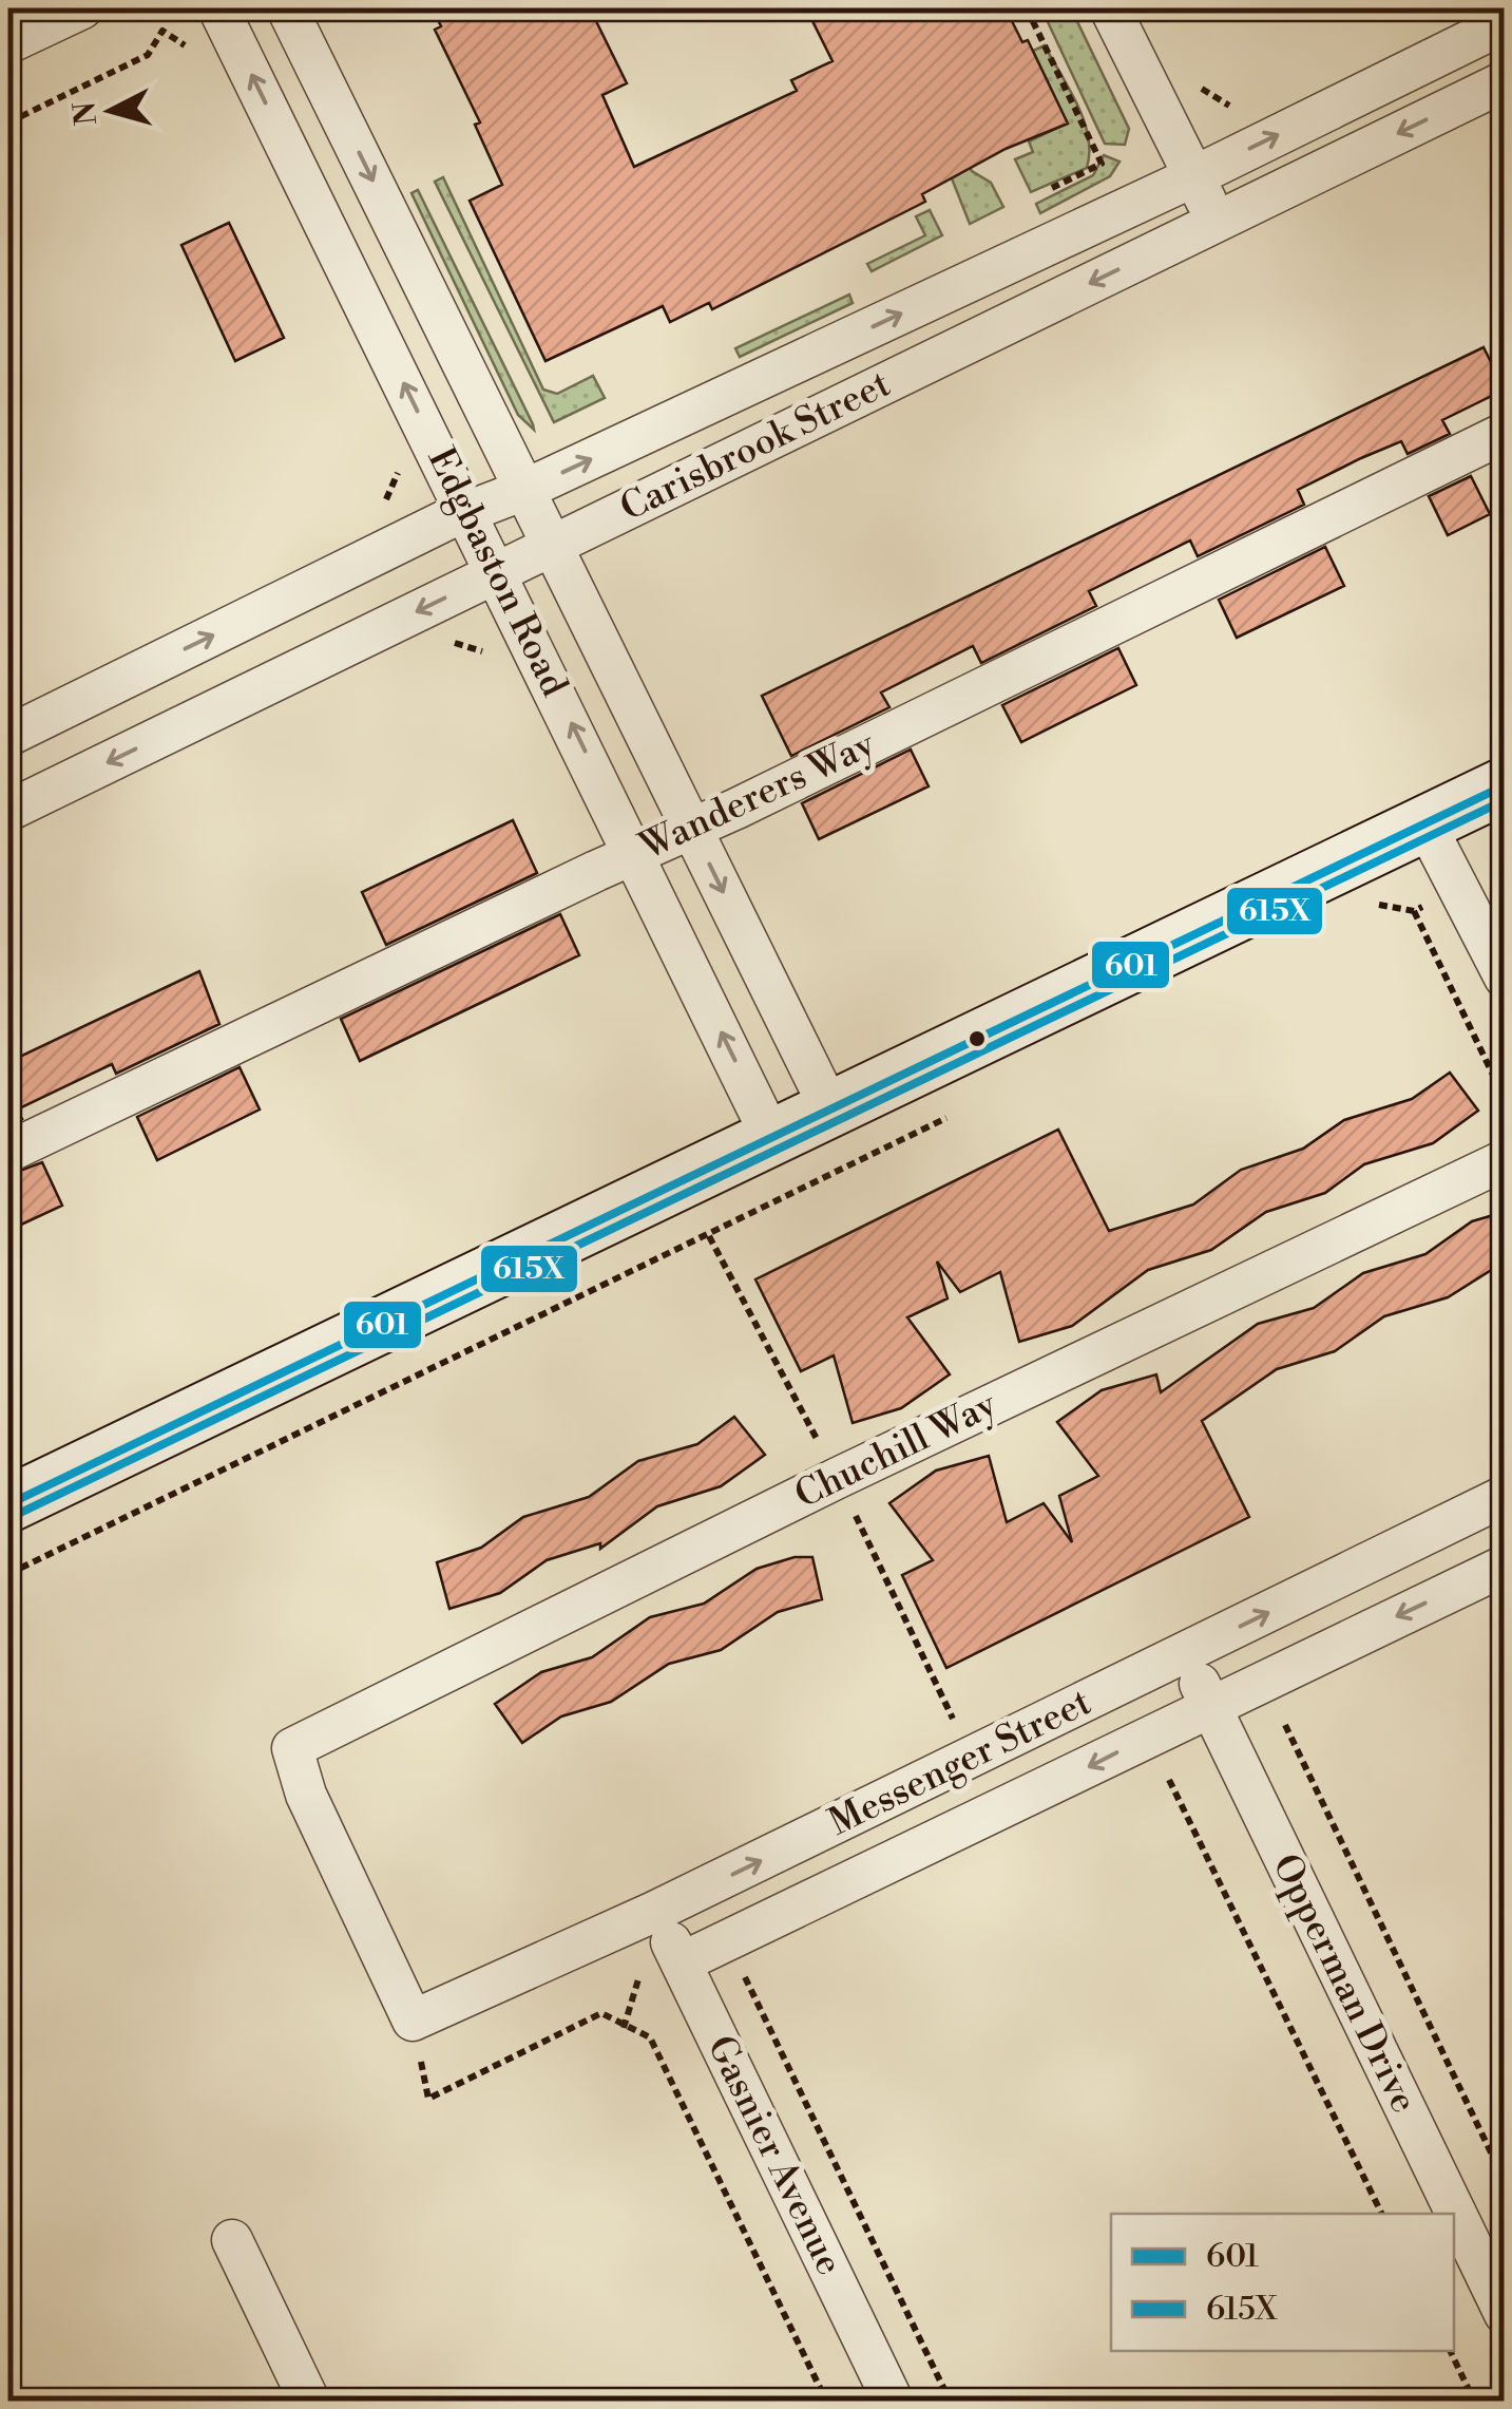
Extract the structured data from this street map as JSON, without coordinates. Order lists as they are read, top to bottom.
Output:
{
  "streets": {
    "street": [
      "Carisbrook Street",
      "Edgbaston Road",
      "Wanderers Way",
      "Chuchill Way",
      "Messenger Street",
      "Opperman Drive",
      "Gasnier Avenue"
    ]
  },
  "crossings": [
    ["Carisbrook Street", "Edgbaston Road"],
    ["Edgbaston Road", "Wanderers Way"],
    ["Chuchill Way", "Messenger Street"],
    ["Messenger Street", "Opperman Drive"],
    ["Messenger Street", "Gasnier Avenue"]
  ],
  "lines": ["transit line 601", "transit line 615X"],
  "legend": ["601", "615X"],
  "north": "left"
}
